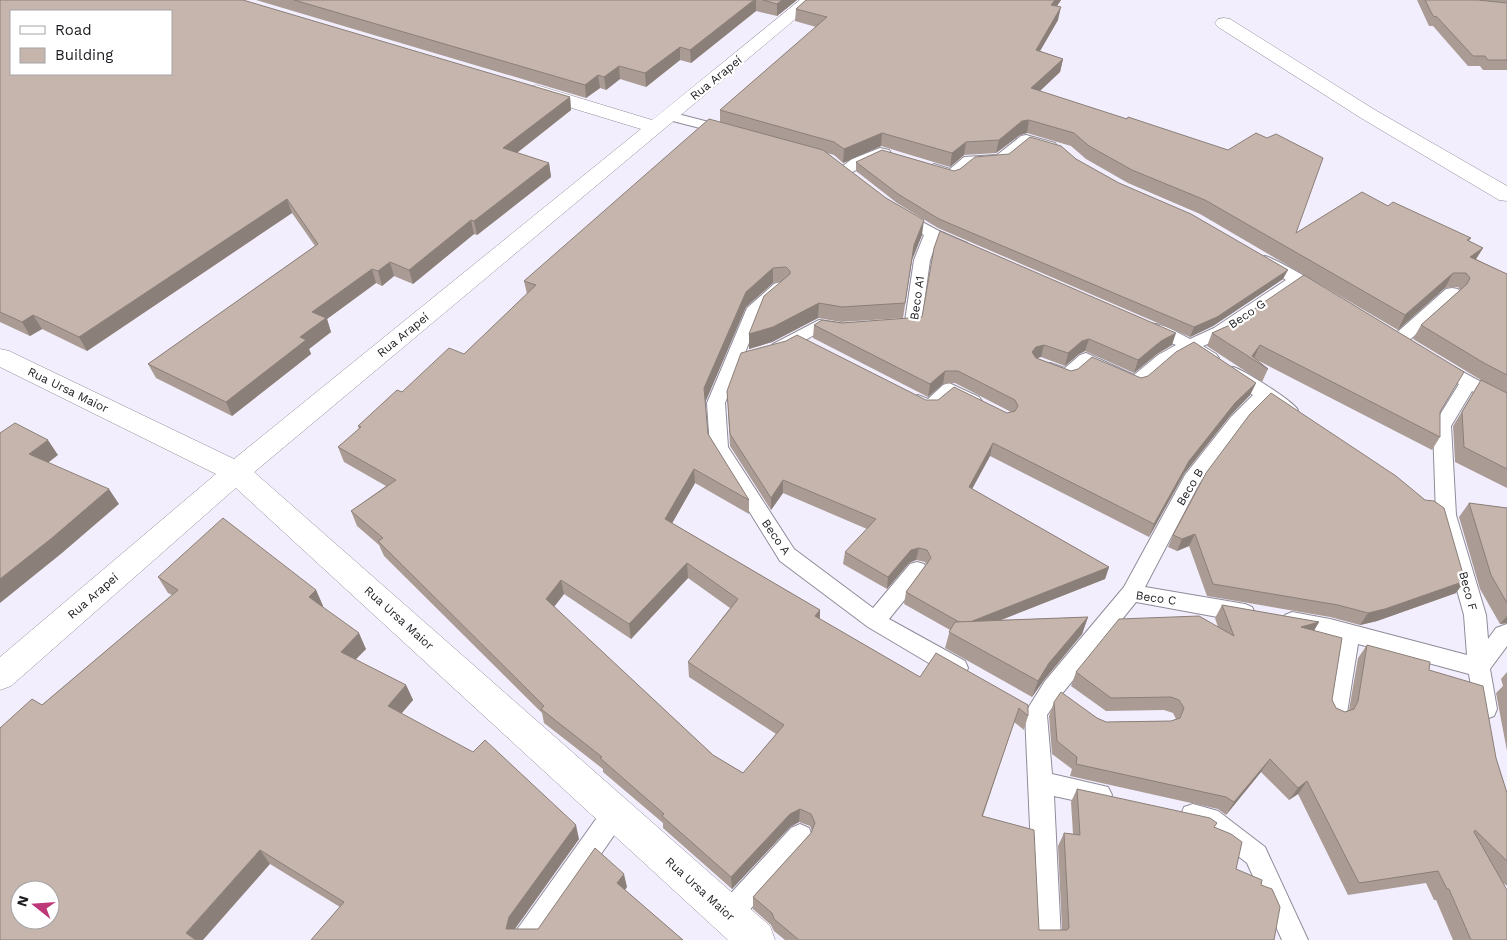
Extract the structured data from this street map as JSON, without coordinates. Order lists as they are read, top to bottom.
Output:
{
  "streets": {
    "street": ["Rua Arapeí", "Rua Ursa Maior"],
    "lane": [
      "Beco A1",
      "Beco G",
      "Beco B",
      "Beco A",
      "Beco F",
      "Beco C"
    ]
  },
  "crossings": [
    ["Rua Arapeí", "Rua Ursa Maior"],
    ["Beco B", "Beco C"],
    ["Beco F", "Beco C"]
  ],
  "legend": ["Road", "Building"],
  "north": "left"
}
